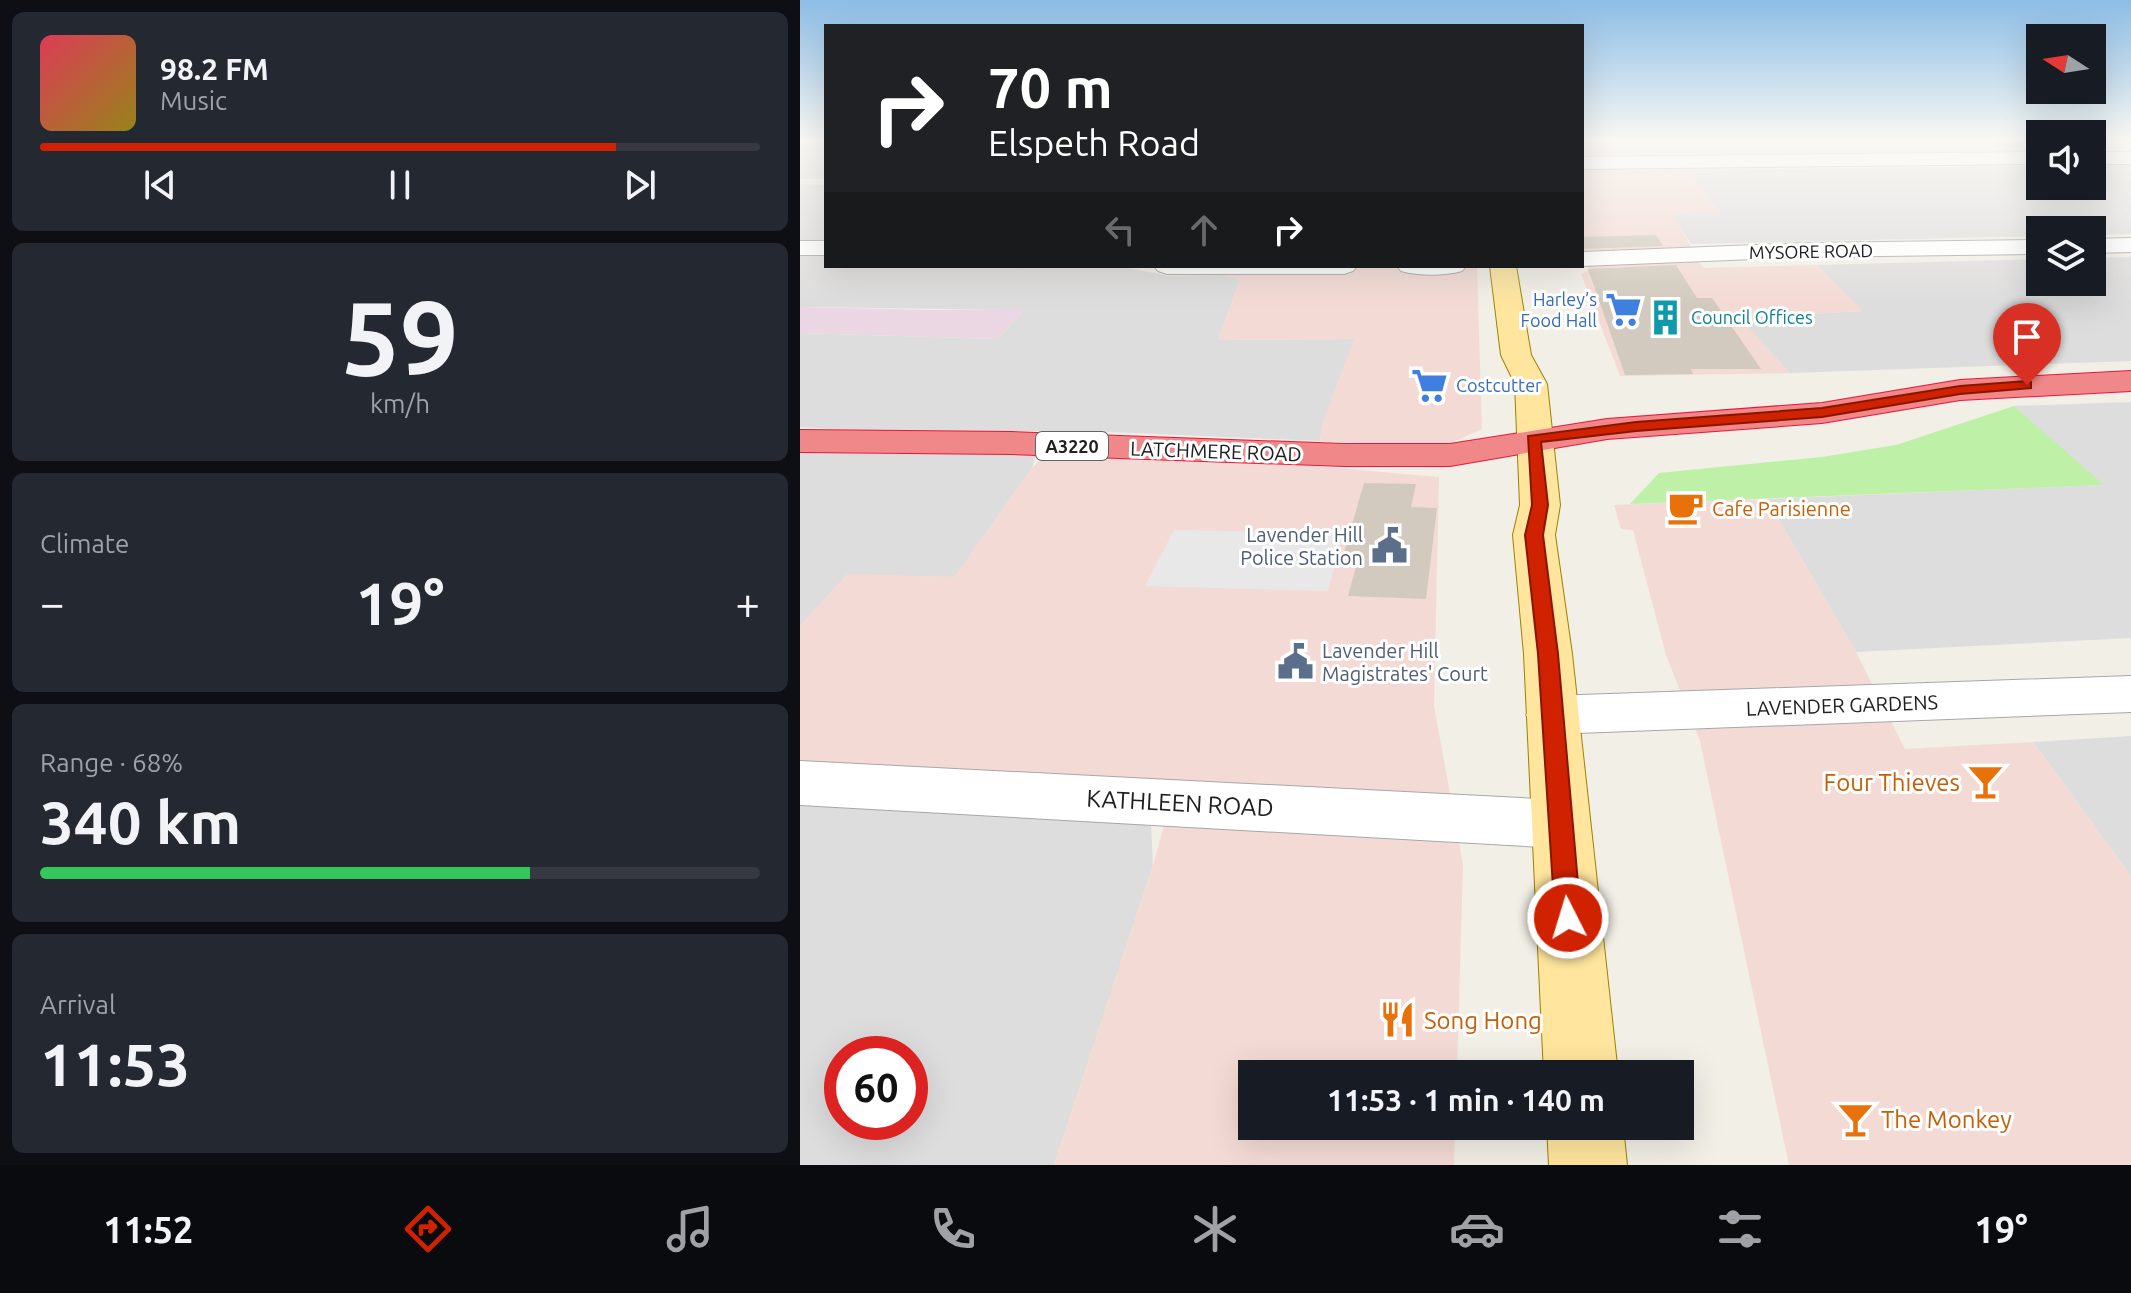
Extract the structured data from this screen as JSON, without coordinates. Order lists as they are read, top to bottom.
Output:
{
  "streets": {
    "highway": ["A3220", "LATCHMERE ROAD"],
    "street": ["MYSORE ROAD", "LAVENDER GARDENS", "KATHLEEN ROAD"]
  },
  "crossings": [
    ["A3220", "LATCHMERE ROAD"]
  ],
  "places": {
    "supermarket": ["Harley’s Food Hall", "Costcutter"],
    "building": ["Council Offices"],
    "cafe": ["Cafe Parisienne"],
    "public building": ["Lavender Hill Police Station", "Lavender Hill Magistrates' Court"],
    "bar": ["Four Thieves", "The Monkey"],
    "restaurant": ["Song Hong"]
  },
  "north": "left",
  "page": {
    "turn": ["70 m", "Elspeth Road"],
    "song": ["98.2 FM", "Music"],
    "tile": [
      ["59", "km/h"],
      "Climate",
      ["Range · 68%", "340 km"],
      ["Arrival", "11:53"]
    ],
    "heat": ["−", "19°", "+"],
    "limit": "60",
    "trip": "11:53 · 1 min · 140 m",
    "tabs": ["11:52", "19°"]
  }
}
